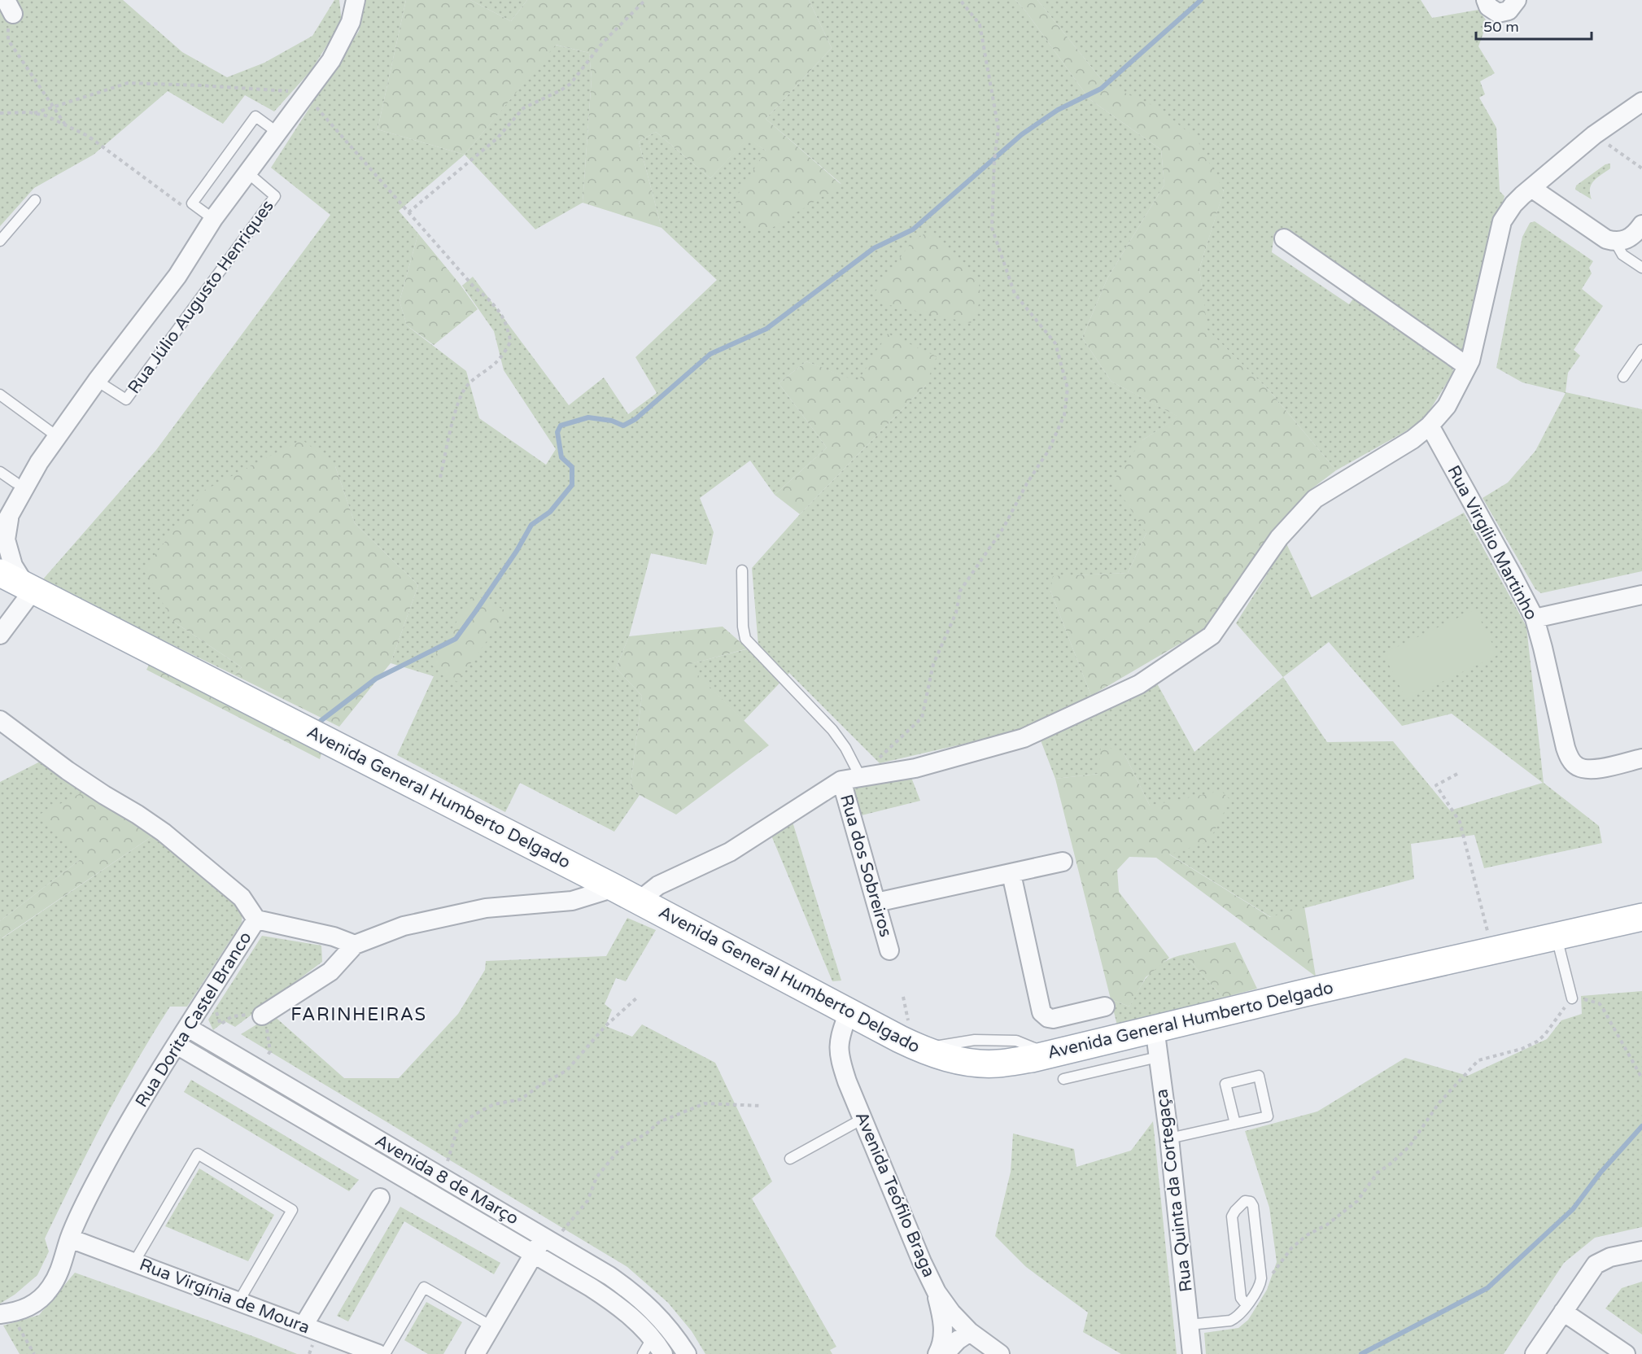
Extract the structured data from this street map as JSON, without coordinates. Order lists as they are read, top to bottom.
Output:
{
  "streets": {
    "main road": ["Avenida General Humberto Delgado"],
    "street": [
      "Rua Júlio Augusto Henriques",
      "Rua Virgílio Martinho",
      "Rua dos Sobreiros",
      "Rua Dorita Castel Branco",
      "Avenida 8 de Março",
      "Rua Quinta da Cortegaça",
      "Avenida Teófilo Braga",
      "Rua Virgínia de Moura"
    ]
  },
  "crossings": [
    ["Rua Júlio Augusto Henriques", "Avenida General Humberto Delgado"],
    ["Avenida General Humberto Delgado", "Rua Quinta da Cortegaça"],
    ["Avenida General Humberto Delgado", "Avenida Teófilo Braga"],
    ["Rua Dorita Castel Branco", "Avenida 8 de Março"],
    ["Rua Dorita Castel Branco", "Rua Virgínia de Moura"]
  ],
  "districts": ["FARINHEIRAS"],
  "scale_bar": "50 m"
}
